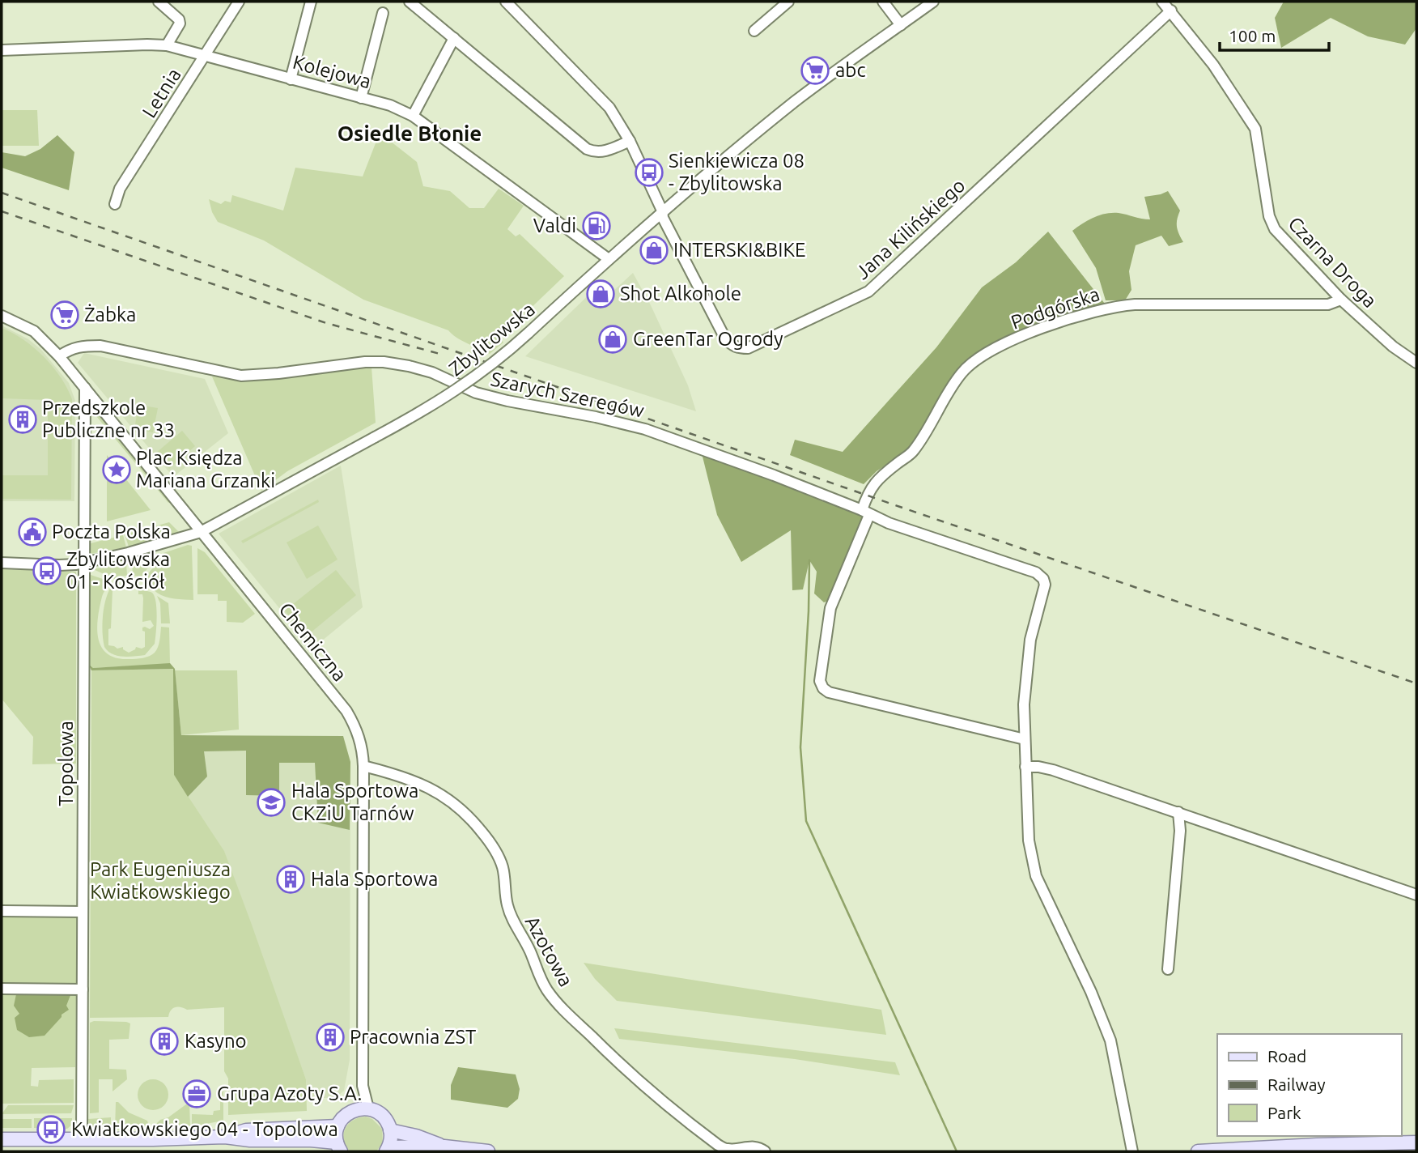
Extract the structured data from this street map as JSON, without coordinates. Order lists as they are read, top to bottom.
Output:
{
  "streets": {
    "street": [
      "Kolejowa",
      "Letnia",
      "Jana Kilińskiego",
      "Czarna Droga",
      "Podgórska",
      "Zbylitowska",
      "Szarych Szeregów",
      "Chemiczna",
      "Topolowa",
      "Azotowa"
    ]
  },
  "crossings": [
    ["Kolejowa", "Letnia"],
    ["Kolejowa", "Zbylitowska"],
    ["Jana Kilińskiego", "Czarna Droga"],
    ["Jana Kilińskiego", "Zbylitowska"],
    ["Czarna Droga", "Podgórska"],
    ["Podgórska", "Szarych Szeregów"],
    ["Zbylitowska", "Chemiczna"],
    ["Zbylitowska", "Topolowa"],
    ["Szarych Szeregów", "Chemiczna"],
    ["Chemiczna", "Topolowa"],
    ["Chemiczna", "Azotowa"]
  ],
  "districts": ["Osiedle Błonie"],
  "parks": ["Park Eugeniusza Kwiatkowskiego"],
  "places": {
    "supermarket": ["abc", "Żabka"],
    "bus stop": ["Sienkiewicza 08 - Zbylitowska", "Zbylitowska 01 - Kościół", "Kwiatkowskiego 04 - Topolowa"],
    "fuel station": ["Valdi"],
    "shop": ["INTERSKI&BIKE", "Shot Alkohole", "GreenTar Ogrody"],
    "building": [
      "Przedszkole Publiczne nr 33",
      "Hala Sportowa",
      "Pracownia ZST",
      "Kasyno"
    ],
    "place": ["Plac Księdza Mariana Grzanki"],
    "public building": ["Poczta Polska"],
    "school or university": ["Hala Sportowa CKZiU Tarnów"],
    "office": ["Grupa Azoty S.A."]
  },
  "legend": ["Road", "Railway", "Park"],
  "scale_bar": "100 m"
}
